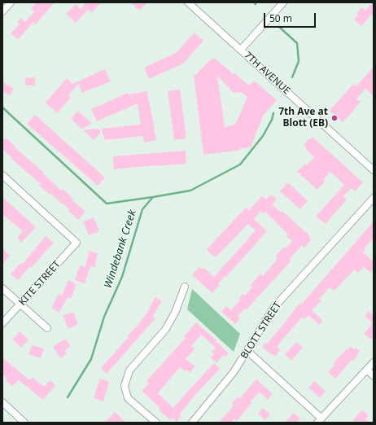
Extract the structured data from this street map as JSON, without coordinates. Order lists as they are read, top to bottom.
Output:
{
  "streets": {
    "street": ["7TH AVENUE", "KITE STREET", "BLOTT STREET"]
  },
  "water": ["Windebank Creek"],
  "places": ["7th Ave at Blott (EB)"],
  "scale_bar": "50 m"
}
